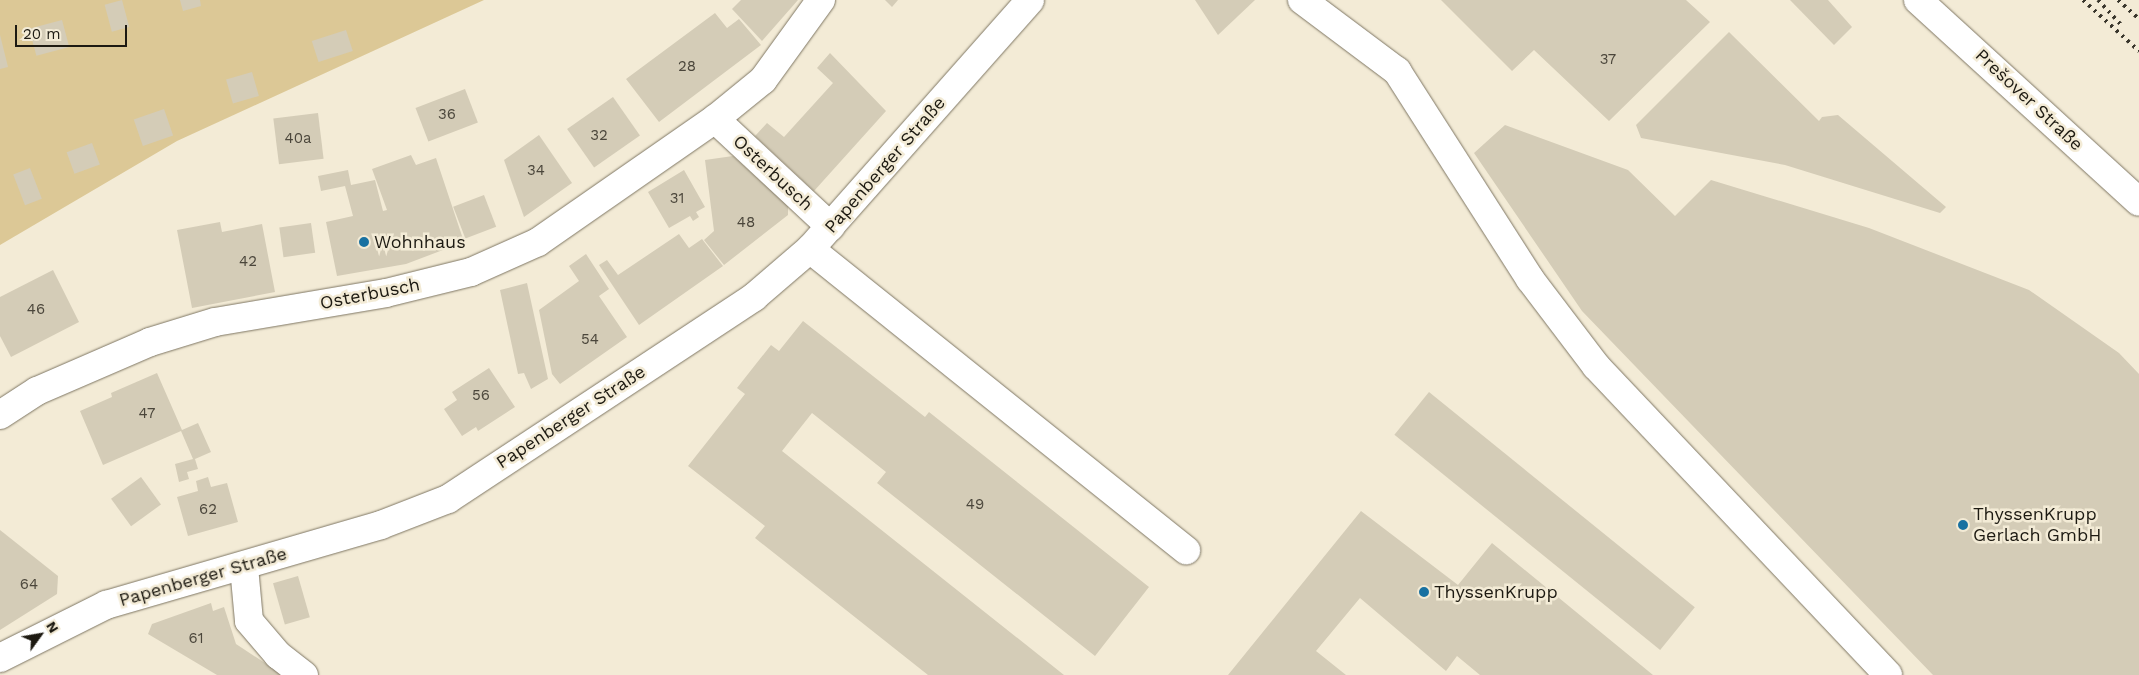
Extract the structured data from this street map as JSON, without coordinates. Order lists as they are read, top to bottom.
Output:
{
  "streets": {
    "street": ["Prešover Straße", "Papenberger Straße", "Osterbusch"]
  },
  "crossings": [
    ["Papenberger Straße", "Osterbusch"]
  ],
  "places": ["Wohnhaus", "ThyssenKrupp Gerlach GmbH", "ThyssenKrupp"],
  "house_numbers": [
    "37",
    "28",
    "36",
    "32",
    "40a",
    "34",
    "31",
    "48",
    "42",
    "46",
    "54",
    "56",
    "47",
    "49",
    "62",
    "64",
    "61"
  ],
  "scale_bar": "20 m",
  "north": "top right"
}
